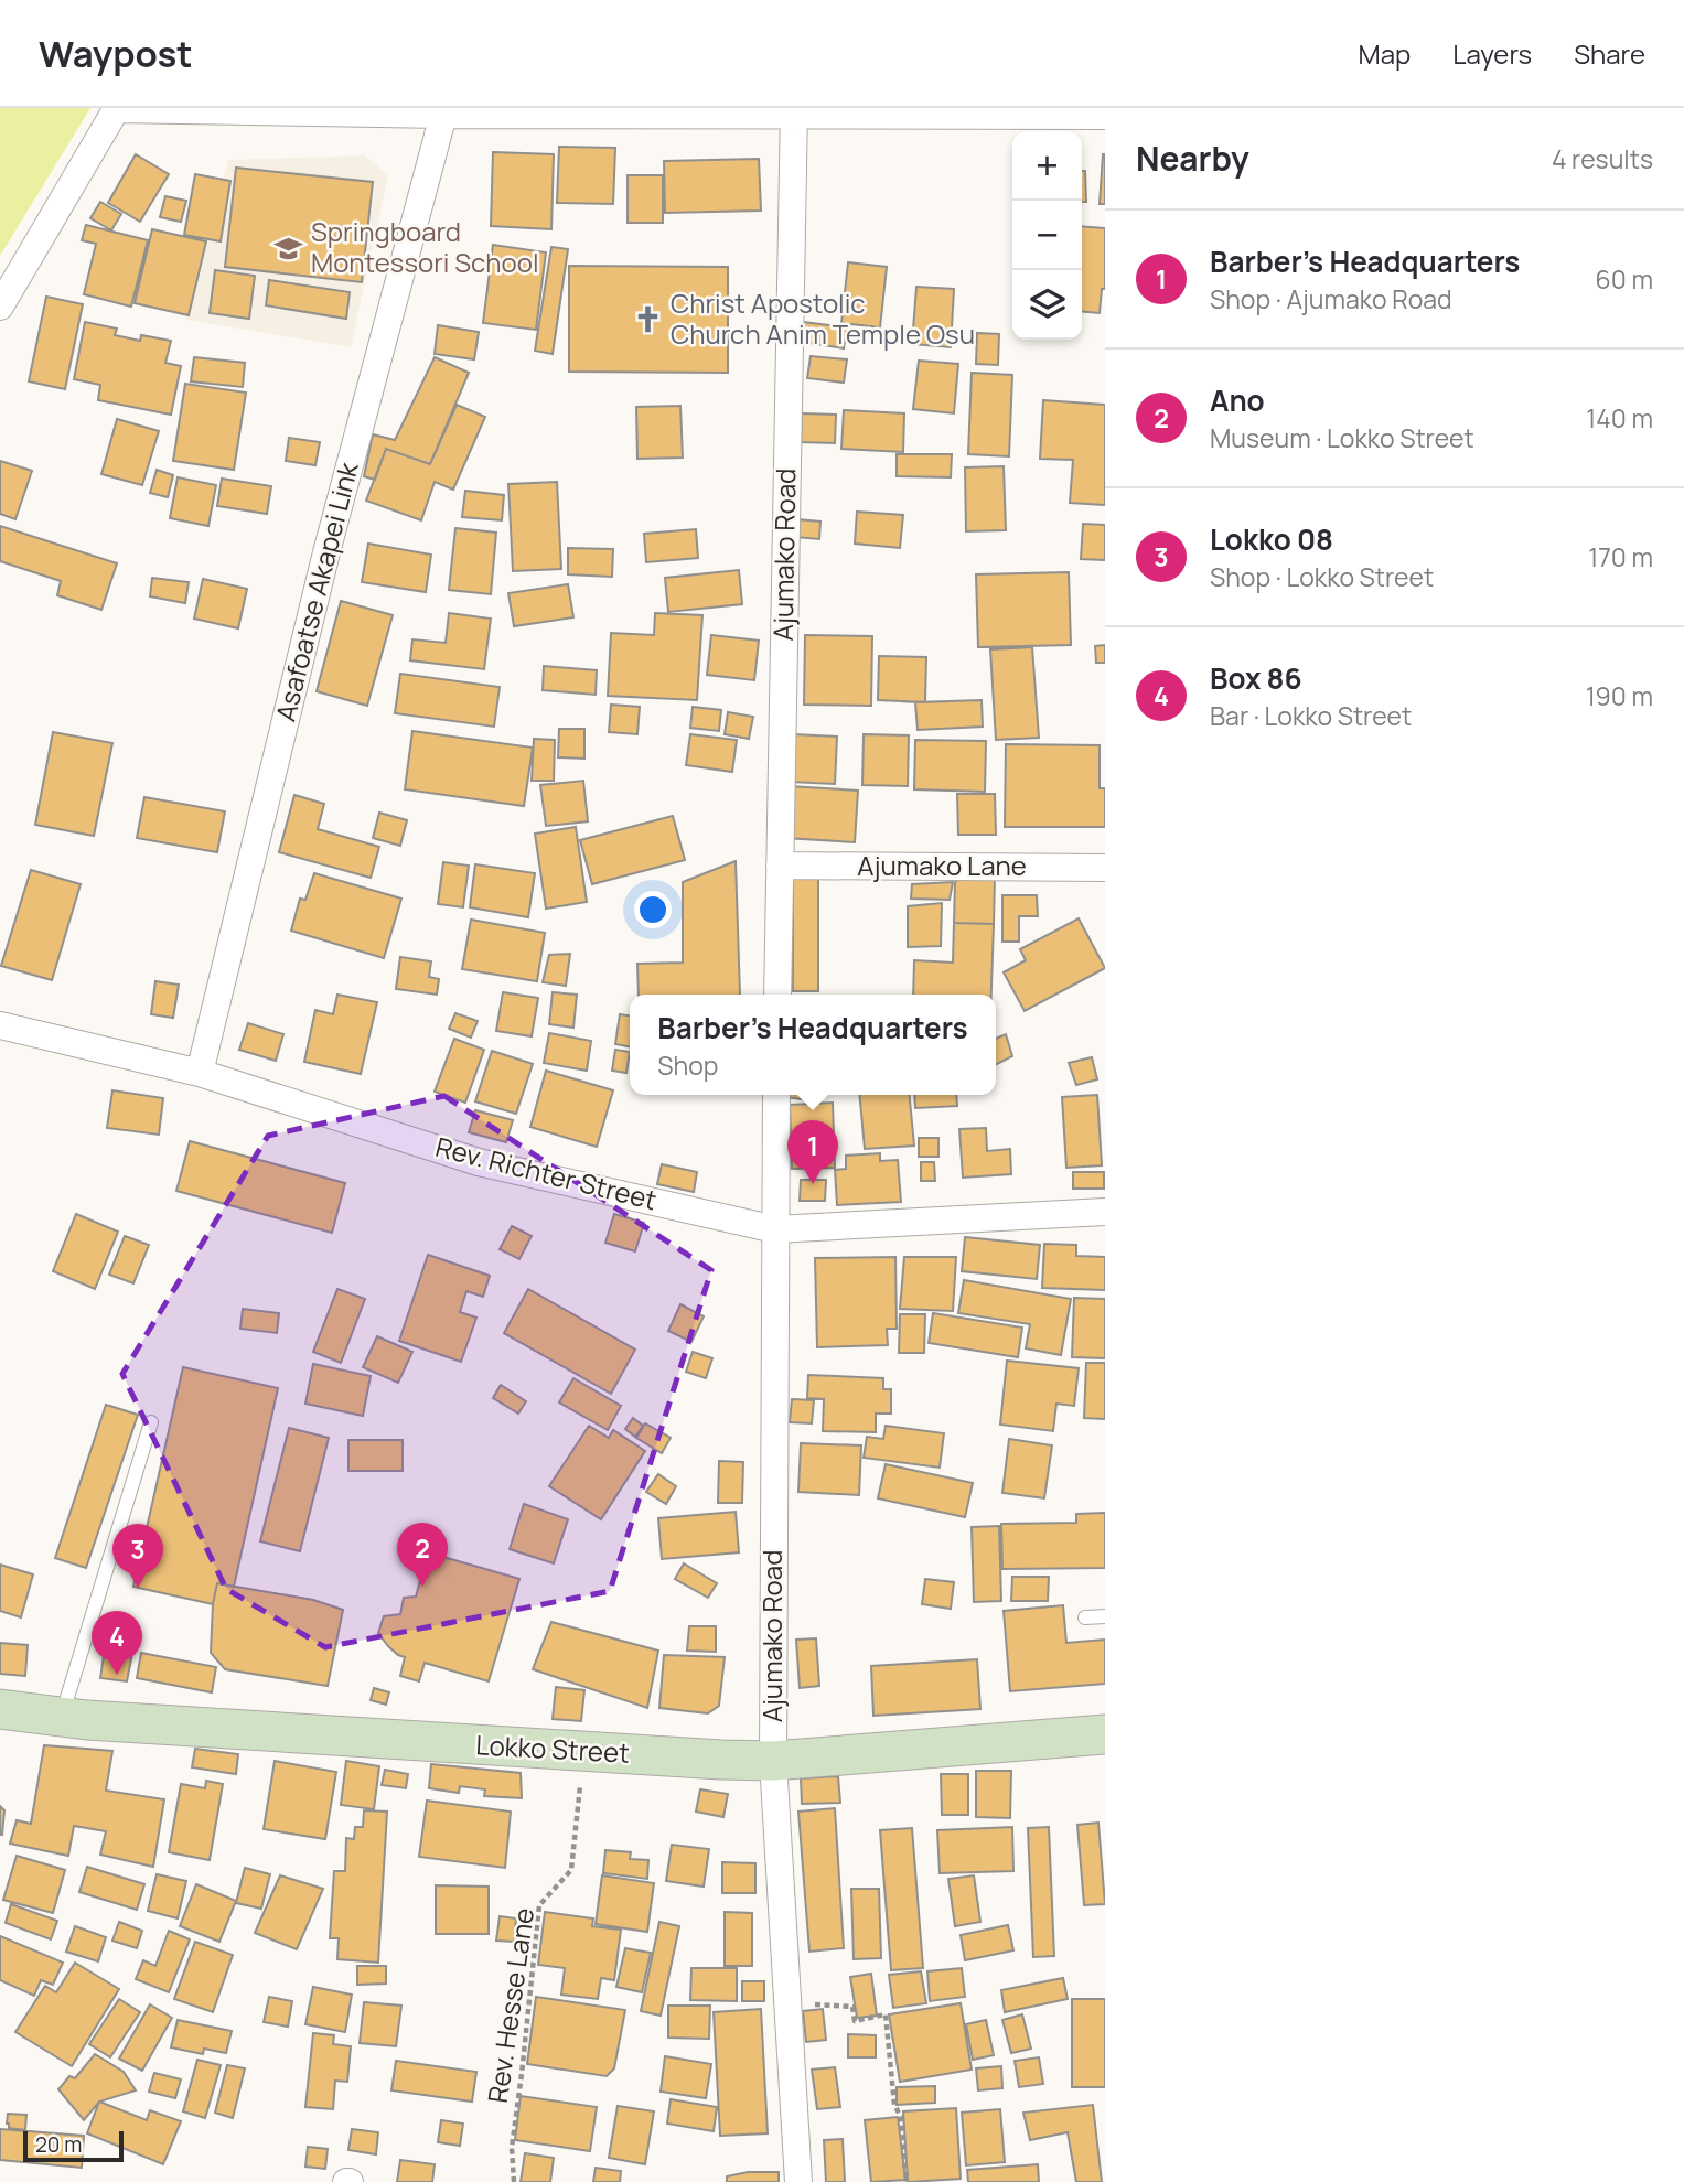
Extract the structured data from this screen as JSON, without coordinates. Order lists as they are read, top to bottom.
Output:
{
  "streets": {
    "main road": ["Lokko Street"],
    "street": [
      "Ajumako Road",
      "Asafoatse Akapei Link",
      "Ajumako Lane",
      "Rev. Richter Street"
    ],
    "path": ["Rev. Hesse Lane"]
  },
  "crossings": [
    ["Ajumako Road", "Ajumako Lane"],
    ["Ajumako Road", "Rev. Richter Street"],
    ["Ajumako Road", "Lokko Street"],
    ["Asafoatse Akapei Link", "Rev. Richter Street"],
    ["Lokko Street", "Rev. Hesse Lane"]
  ],
  "places": {
    "school or university": ["Springboard Montessori School"],
    "church": ["Christ Apostolic Church Anim Temple Osu"]
  },
  "scale_bar": "20 m",
  "page": {
    "header": "Waypost",
    "nav": ["Map", "Layers", "Share"],
    "heading": ["Nearby", "4 results"],
    "map_buttons": ["+", "−"],
    "list": [
      {
        "mark": "1",
        "name": "Barber's Headquarters",
        "note": "Shop · Ajumako Road",
        "value": "60 m"
      },
      {
        "mark": "2",
        "name": "Ano",
        "note": "Museum · Lokko Street",
        "value": "140 m"
      },
      {
        "mark": "3",
        "name": "Lokko 08",
        "note": "Shop · Lokko Street",
        "value": "170 m"
      },
      {
        "mark": "4",
        "name": "Box 86",
        "note": "Bar · Lokko Street",
        "value": "190 m"
      }
    ],
    "popup": ["Barber's Headquarters", "Shop"],
    "pins": [
      "1",
      "2",
      "3",
      "4"
    ],
    "scale": "20 m"
  }
}
